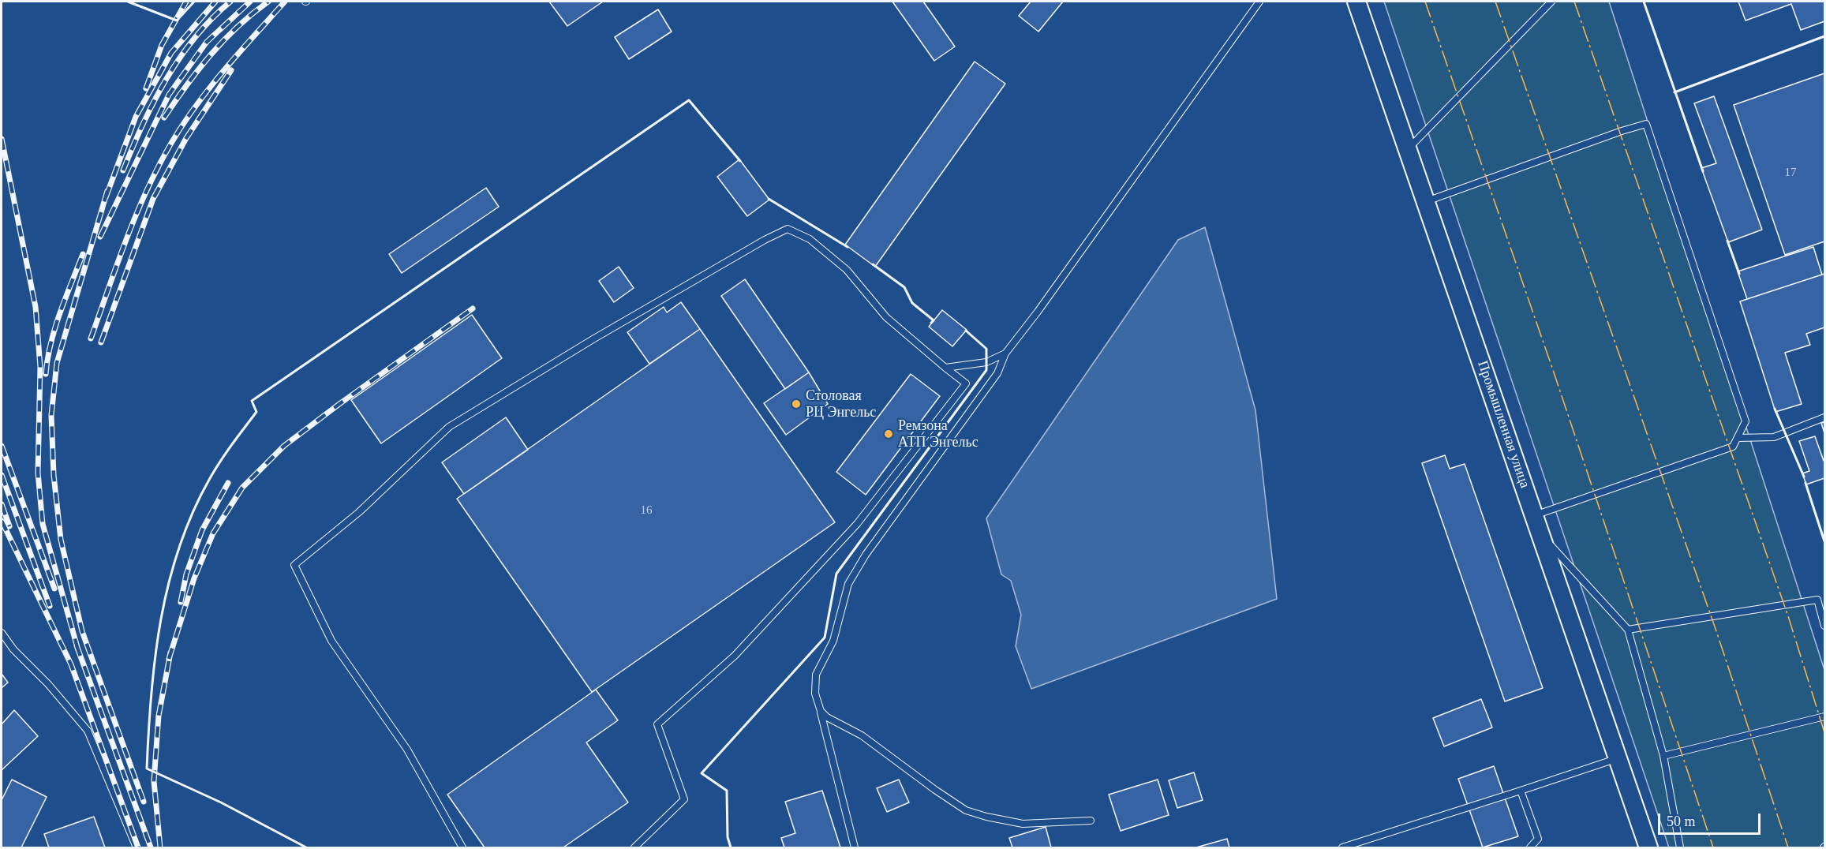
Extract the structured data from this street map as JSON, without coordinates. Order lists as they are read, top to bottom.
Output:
{
  "streets": {
    "street": ["Промышленная улица"]
  },
  "places": ["Столовая РЦ Энгельс", "Ремзона АТП Энгельс"],
  "house_numbers": ["17", "16"],
  "scale_bar": "50 m"
}
